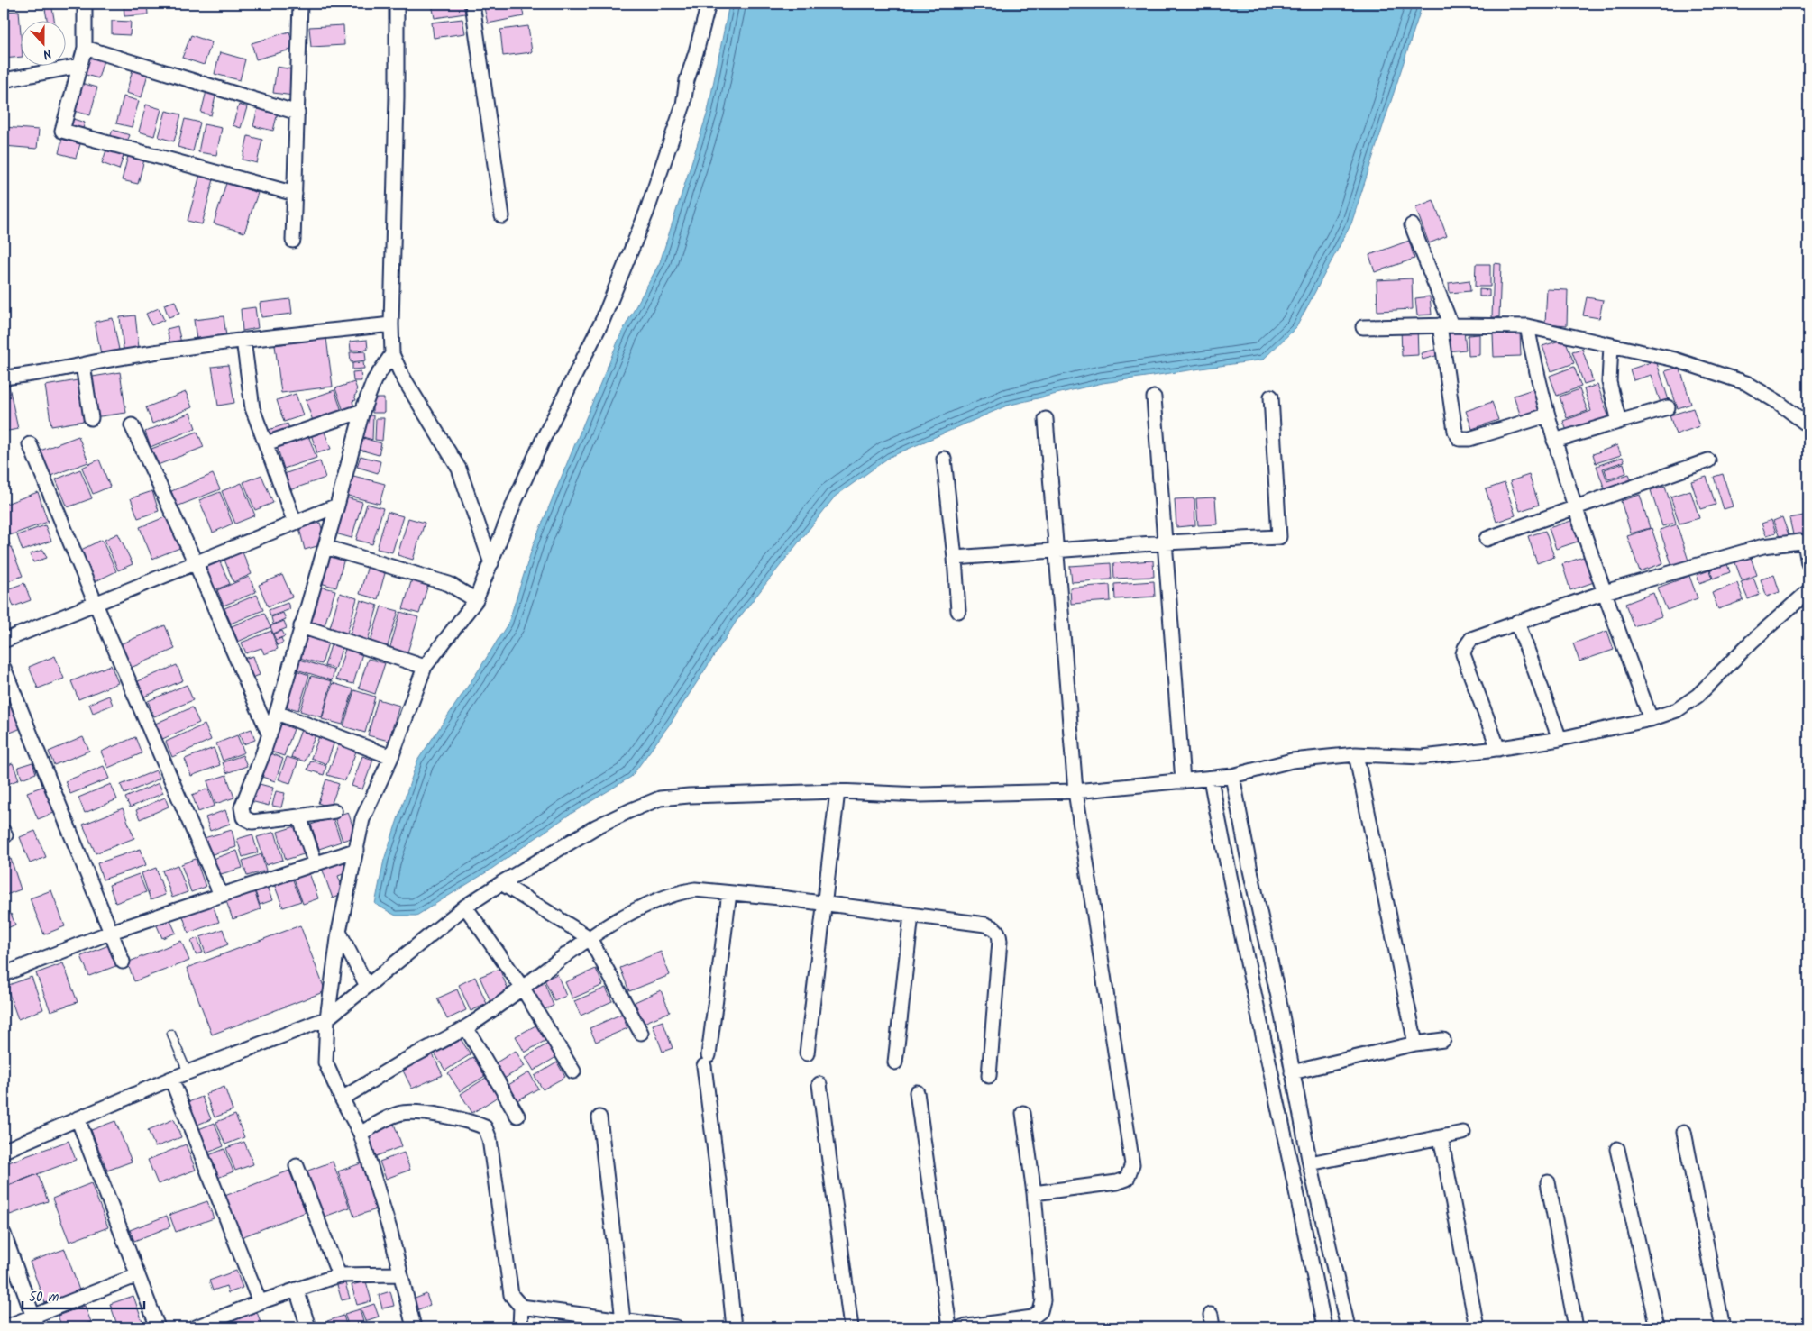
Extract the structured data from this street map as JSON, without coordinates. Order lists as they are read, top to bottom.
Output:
{
  "scale_bar": "50 m",
  "north": "bottom"
}
